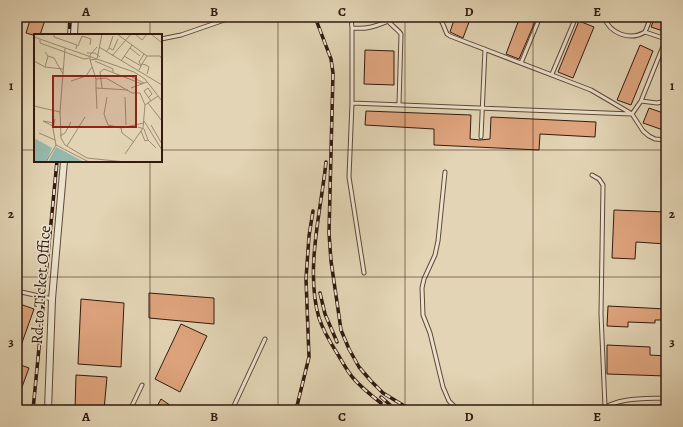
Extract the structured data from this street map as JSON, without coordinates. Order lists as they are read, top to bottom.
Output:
{
  "streets": {
    "street": ["Rd to Ticket Office"]
  },
  "grid": {
    "columns": [
      "A",
      "B",
      "C",
      "D",
      "E"
    ],
    "rows": ["1", "2", "3"]
  }
}
